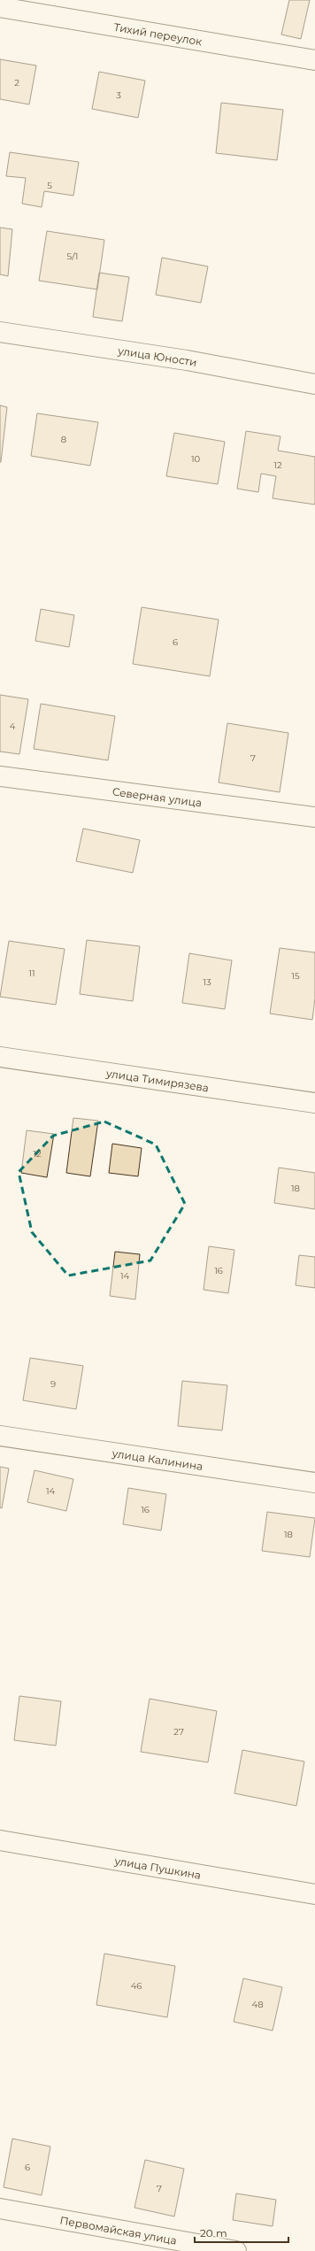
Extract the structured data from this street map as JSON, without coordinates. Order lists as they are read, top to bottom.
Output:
{
  "streets": {
    "street": [
      "Тихий переулок",
      "улица Юности",
      "Северная улица",
      "улица Тимирязева",
      "улица Калинина",
      "улица Пушкина",
      "Первомайская улица"
    ]
  },
  "house_numbers": [
    "2",
    "3",
    "5",
    "5/1",
    "8",
    "10",
    "12",
    "6",
    "4",
    "7",
    "11",
    "15",
    "13",
    "12",
    "18",
    "16",
    "14",
    "9",
    "14",
    "16",
    "18",
    "27",
    "46",
    "48",
    "6",
    "7"
  ],
  "scale_bar": "20 m"
}
